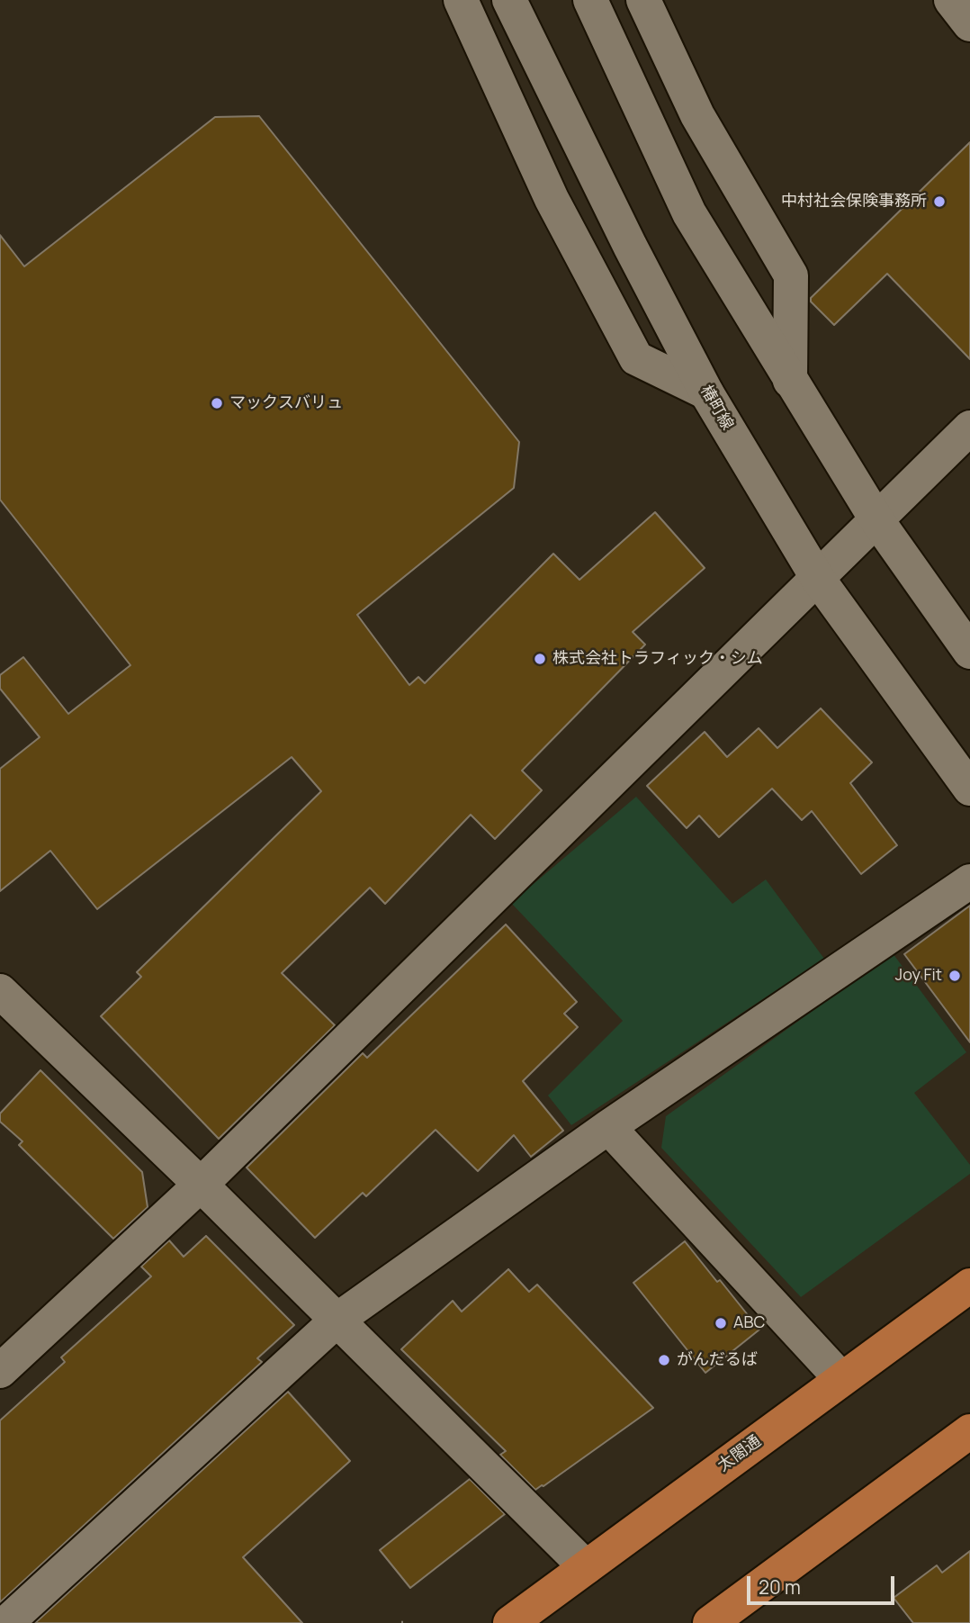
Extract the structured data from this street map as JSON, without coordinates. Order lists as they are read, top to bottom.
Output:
{
  "streets": {
    "main road": ["太閤通"],
    "street": ["椿町線"]
  },
  "places": [
    "中村社会保険事務所",
    "マックスバリュ",
    "株式会社トラフィック・シム",
    "Joy Fit",
    "ABC",
    "がんだるば"
  ],
  "scale_bar": "20 m"
}
